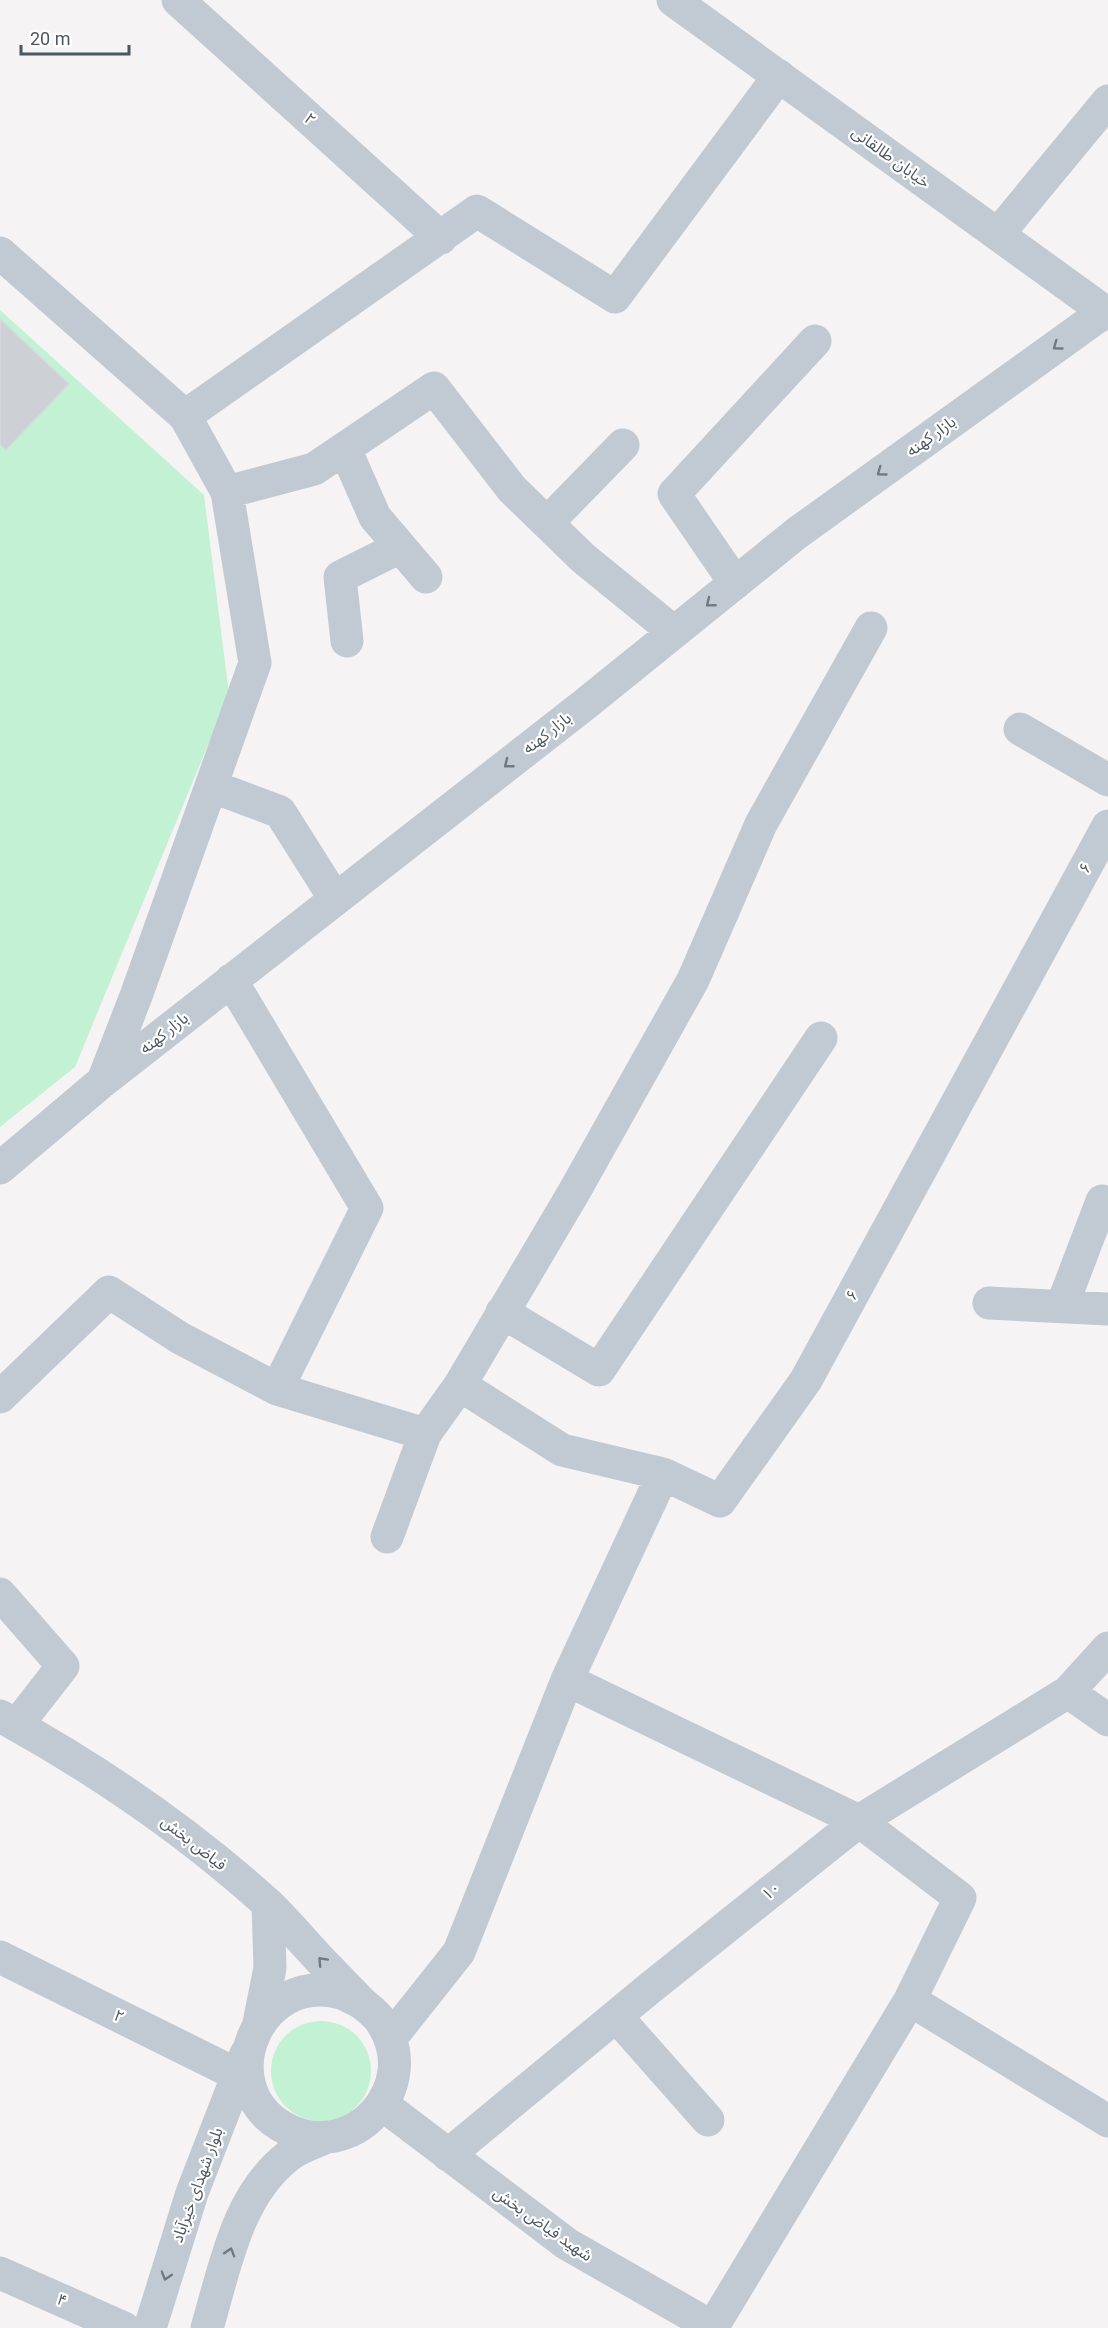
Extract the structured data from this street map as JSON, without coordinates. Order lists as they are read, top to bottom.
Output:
{
  "streets": {
    "street": [
      "۲",
      "خیابان طالقانی",
      "بازار کهنه",
      "۶",
      "فیاض بخش",
      "۱۰",
      "بلوار شهدای خیرآباد",
      "شهید فیاض بخش",
      "۴"
    ]
  },
  "crossings": [
    ["۲", "فیاض بخش"],
    ["۲", "بلوار شهدای خیرآباد"],
    ["۲", "شهید فیاض بخش"],
    ["خیابان طالقانی", "بازار کهنه"],
    ["فیاض بخش", "بلوار شهدای خیرآباد"],
    ["فیاض بخش", "شهید فیاض بخش"],
    ["۱۰", "شهید فیاض بخش"],
    ["بلوار شهدای خیرآباد", "شهید فیاض بخش"]
  ],
  "scale_bar": "20 m"
}
